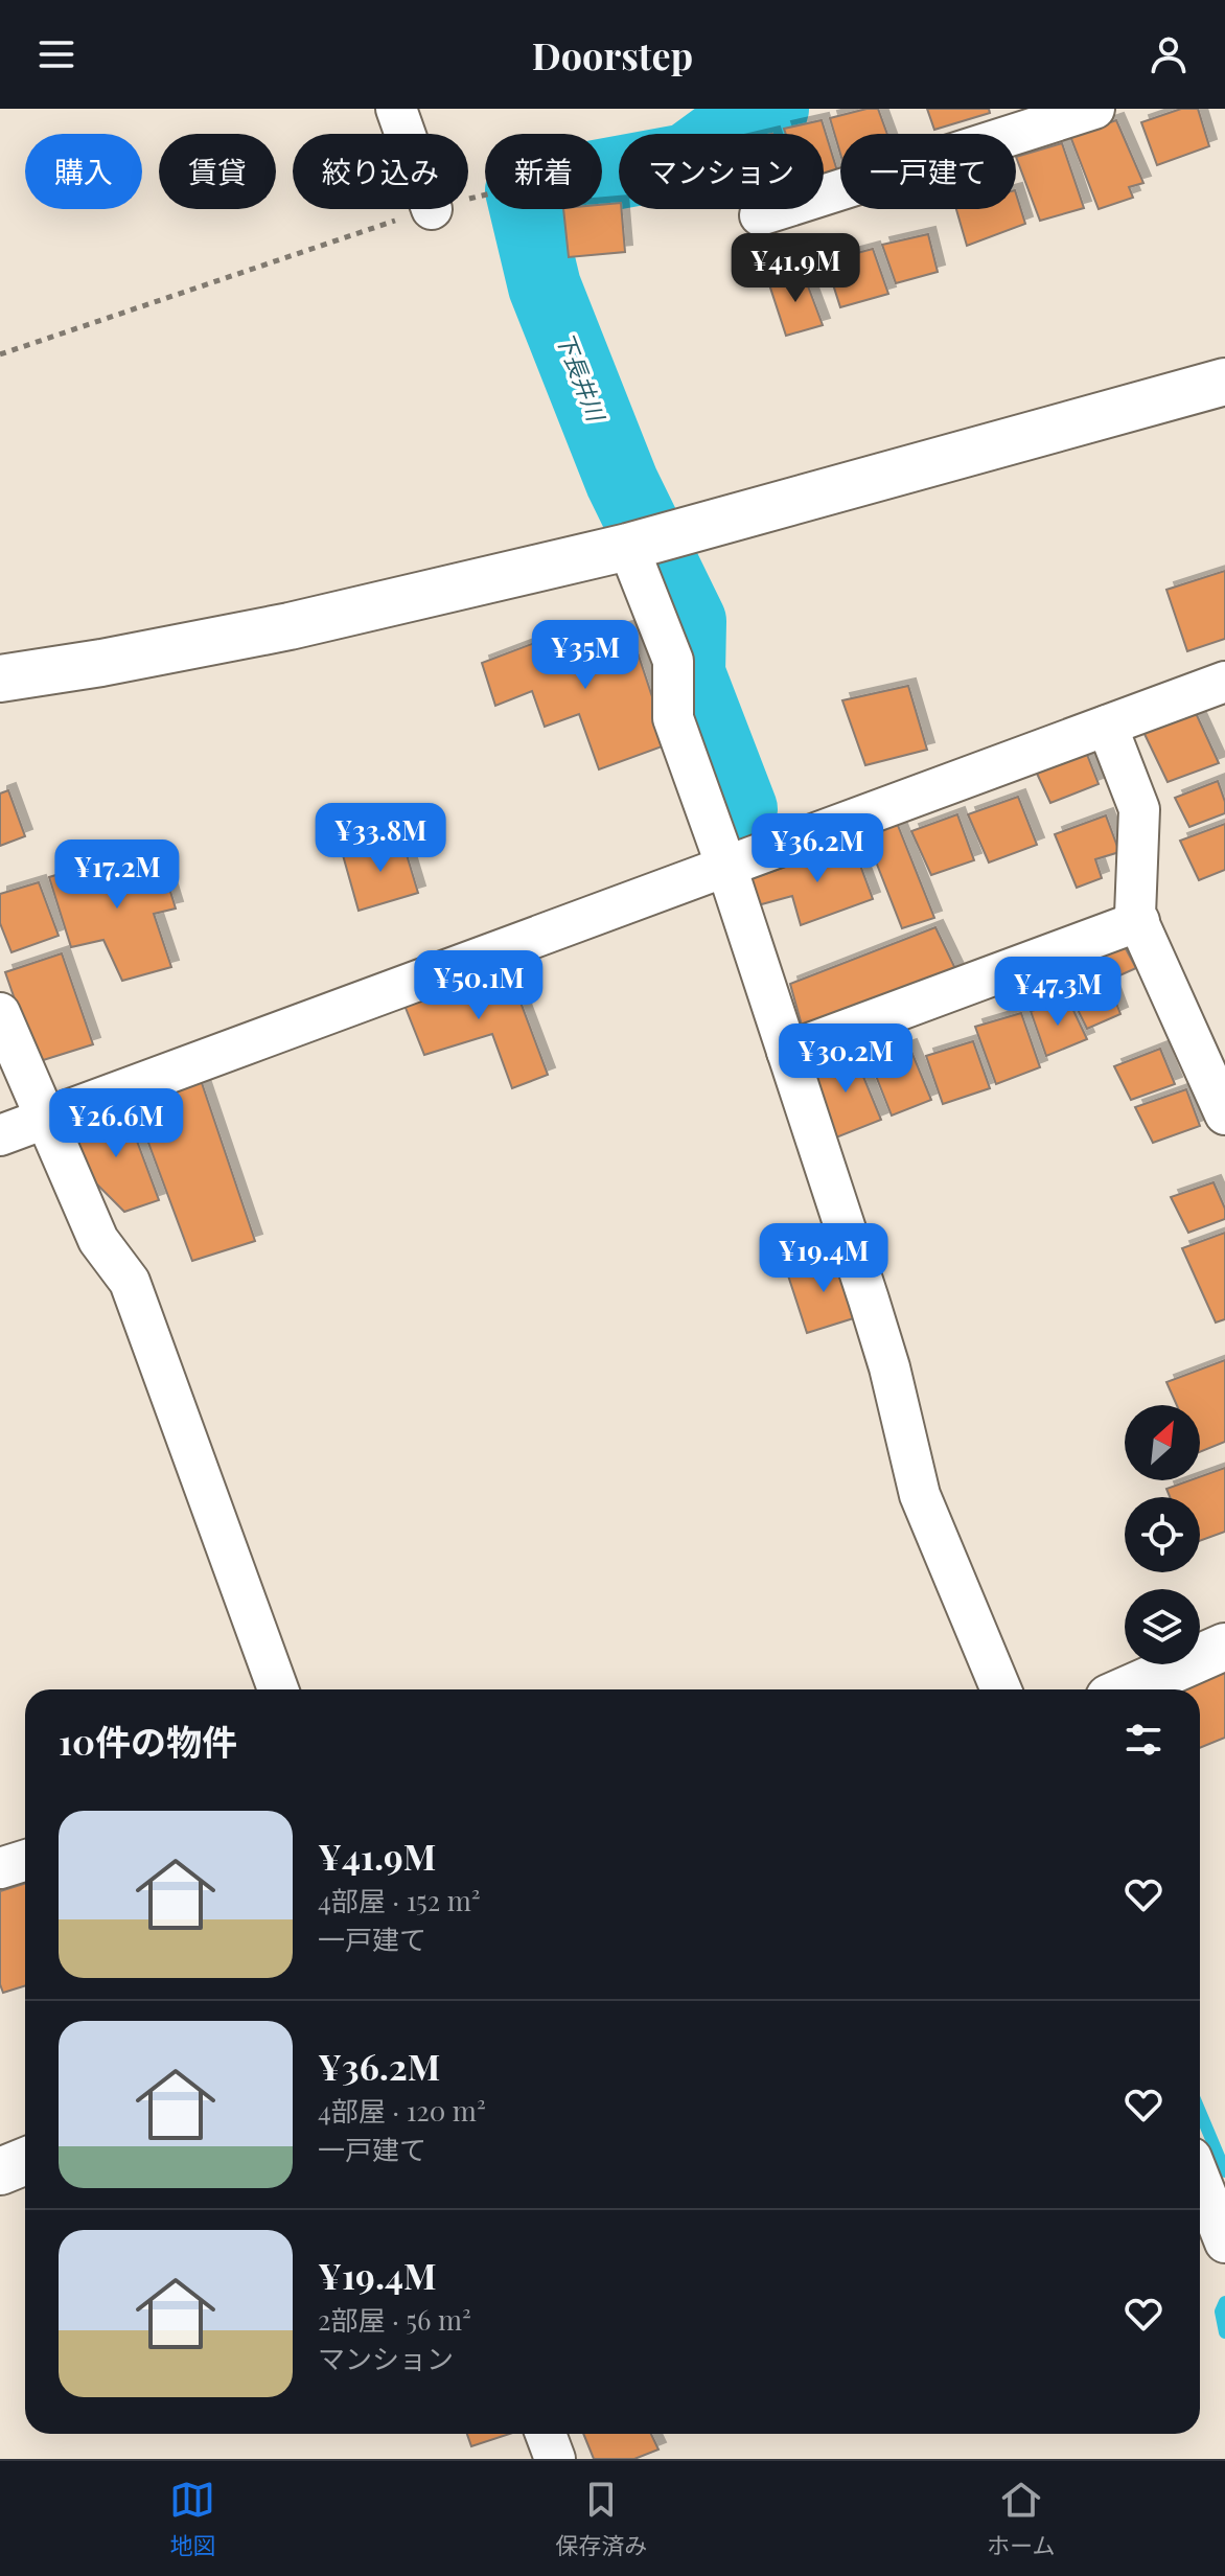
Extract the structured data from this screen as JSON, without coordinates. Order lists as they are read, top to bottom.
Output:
{
  "water": ["下長井川"],
  "north": "top right",
  "page": {
    "header": "Doorstep",
    "chip": [
      "購入",
      "賃貸",
      "絞り込み",
      "新着",
      "マンション",
      "一戸建て"
    ],
    "price": [
      "¥41.9M",
      "¥35M",
      "¥33.8M",
      "¥36.2M",
      "¥17.2M",
      "¥50.1M",
      "¥47.3M",
      "¥30.2M",
      "¥26.6M",
      "¥19.4M"
    ],
    "heading": "10件の物件",
    "list": [
      {
        "name": "¥41.9M",
        "note": "4部屋 · 152 m² · 一戸建て"
      },
      {
        "name": "¥36.2M",
        "note": "4部屋 · 120 m² · 一戸建て"
      },
      {
        "name": "¥19.4M",
        "note": "2部屋 · 56 m² · マンション"
      }
    ],
    "tabs": ["地図", "保存済み", "ホーム"]
  }
}
